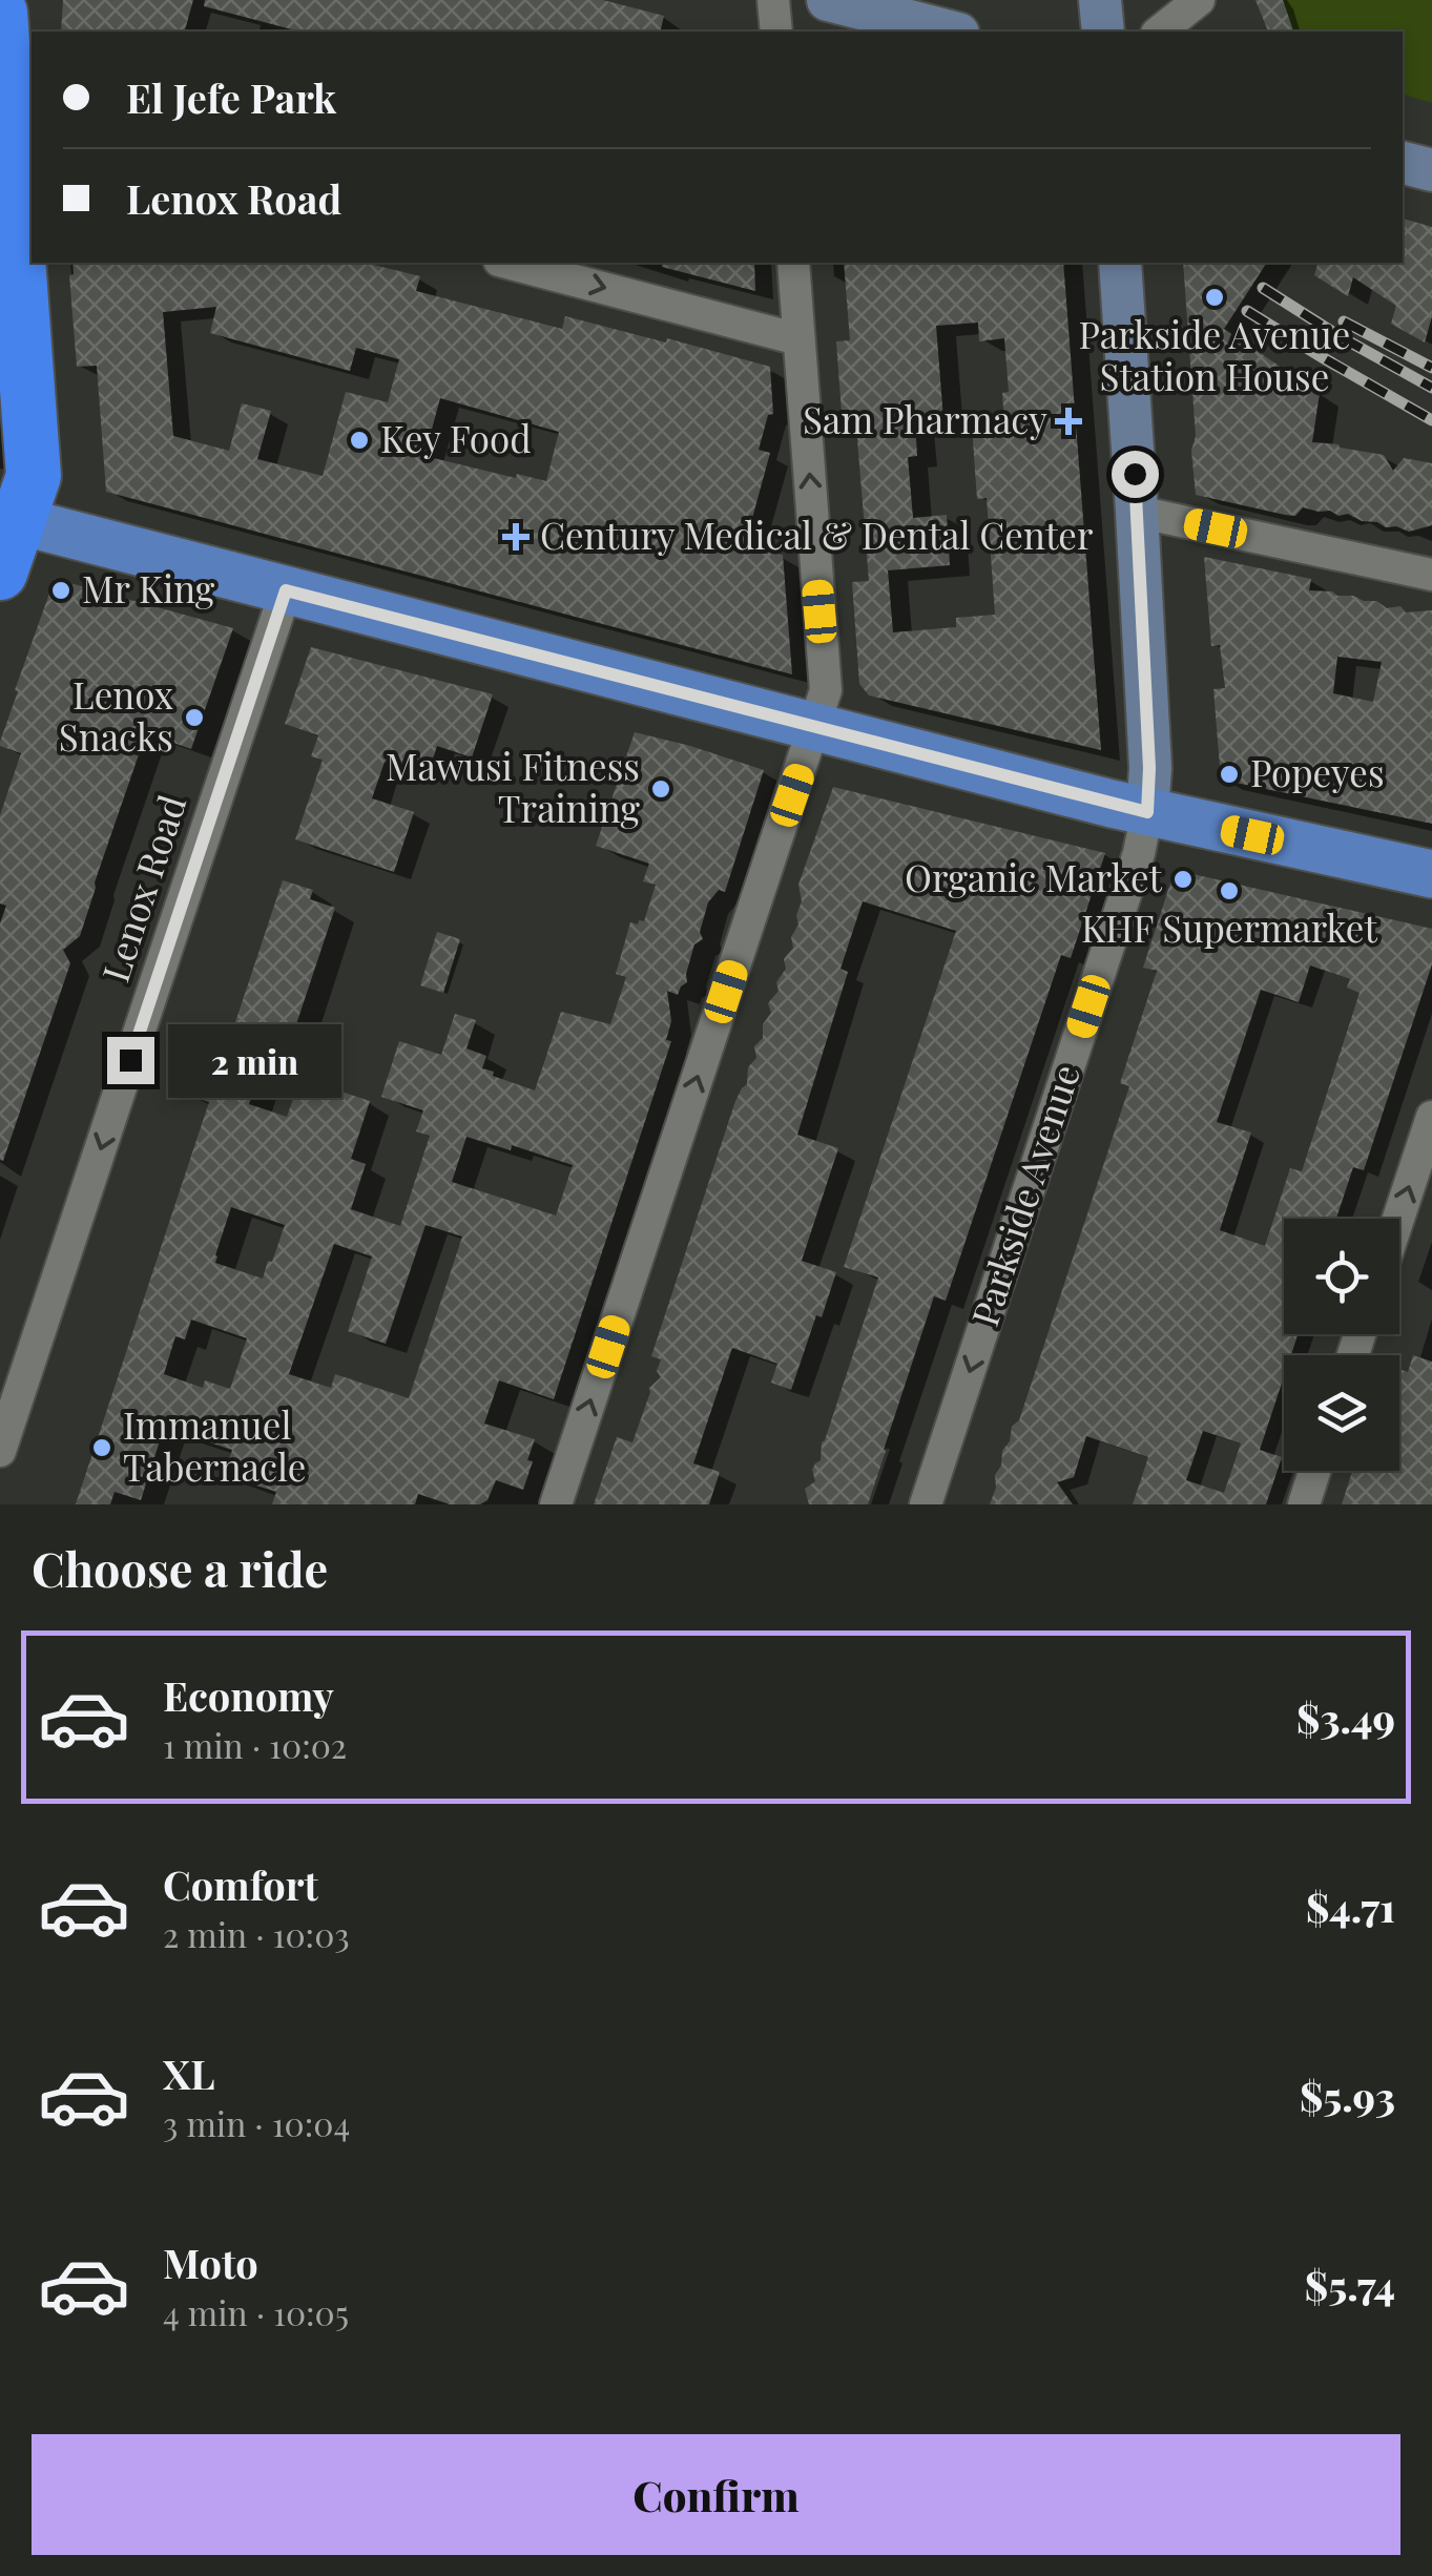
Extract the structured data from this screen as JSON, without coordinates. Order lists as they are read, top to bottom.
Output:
{
  "streets": {
    "main road": ["Parkside Avenue"],
    "street": ["Lenox Road"]
  },
  "one_way": ["Lenox Road", "Parkside Avenue"],
  "places": {
    "other": [
      "Parkside Avenue Station House",
      "Key Food",
      "Mr King",
      "Lenox Snacks",
      "Popeyes",
      "Mawusi Fitness Training",
      "Organic Market",
      "KHF Supermarket",
      "Immanuel Tabernacle"
    ],
    "health": ["Sam Pharmacy", "Century Medical & Dental Center"]
  },
  "page": {
    "banner": ["El Jefe Park", "Lenox Road"],
    "bubble": "2 min",
    "heading": "Choose a ride",
    "list": [
      {
        "name": "Economy",
        "note": "1 min · 10:02",
        "value": "$3.49"
      },
      {
        "name": "Comfort",
        "note": "2 min · 10:03",
        "value": "$4.71"
      },
      {
        "name": "XL",
        "note": "3 min · 10:04",
        "value": "$5.93"
      },
      {
        "name": "Moto",
        "note": "4 min · 10:05",
        "value": "$5.74"
      }
    ],
    "buttons": "Confirm"
  }
}
